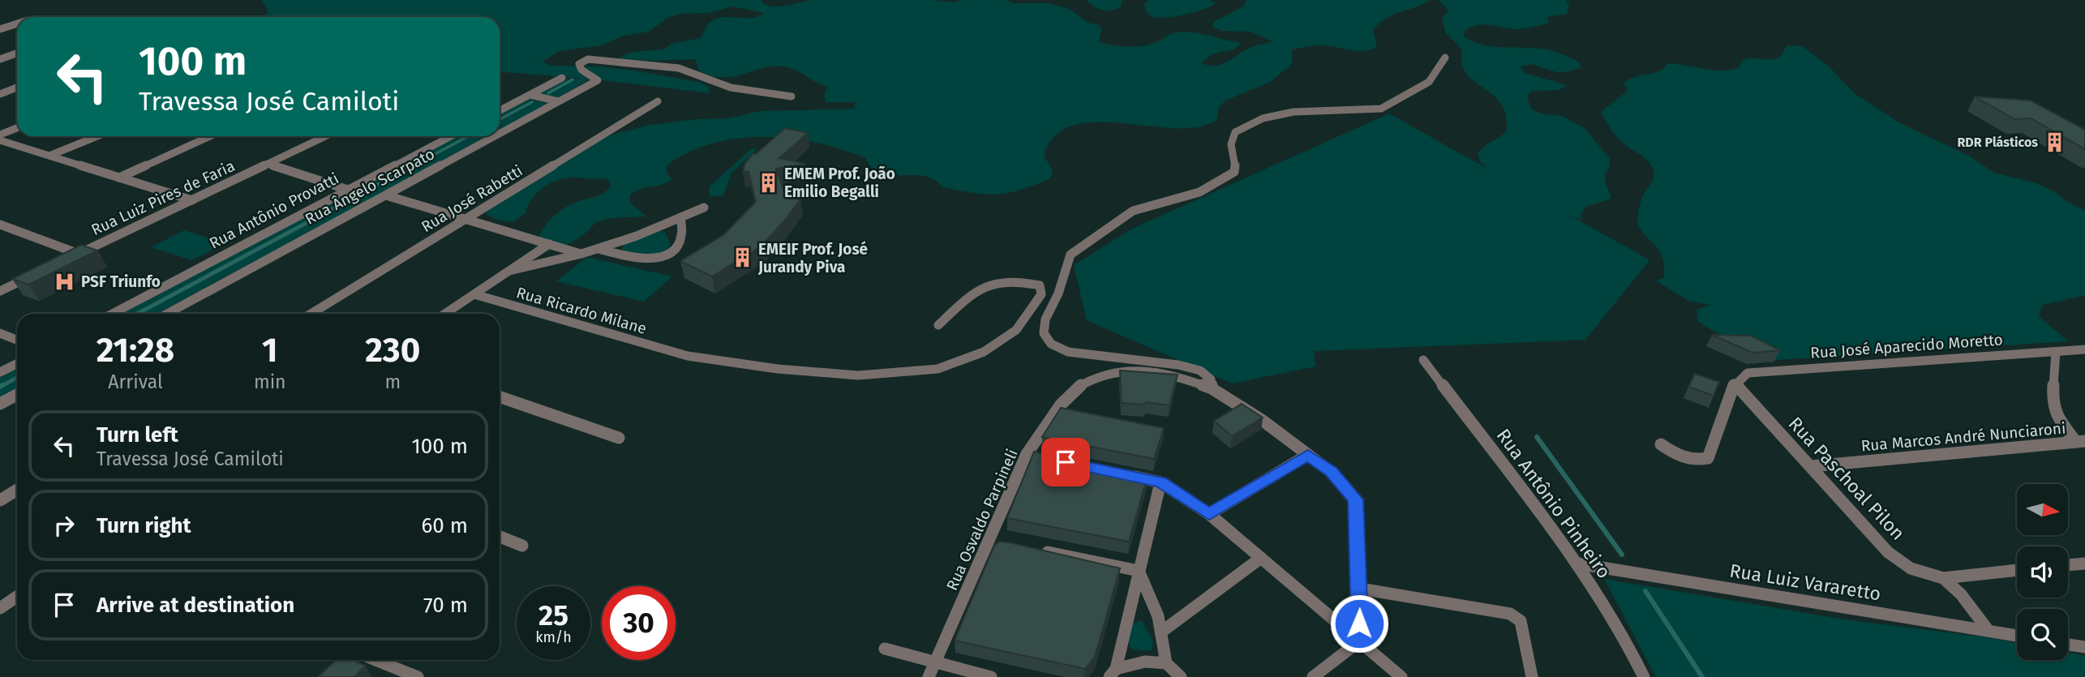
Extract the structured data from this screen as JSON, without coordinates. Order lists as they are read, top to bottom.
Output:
{
  "streets": {
    "street": [
      "Rua Ângelo Scarpato",
      "Rua Luiz Pires de Faria",
      "Rua José Rabetti",
      "Rua Antônio Provatti",
      "Rua Ricardo Milane",
      "Rua José Aparecido Moretto",
      "Rua Marcos André Nunciaroni",
      "Rua Paschoal Pilon",
      "Rua Antônio Pinheiro",
      "Rua Osvaldo Parpineli",
      "Rua Luiz Vararetto"
    ]
  },
  "crossings": [
    ["Rua José Aparecido Moretto", "Rua Paschoal Pilon"],
    ["Rua Marcos André Nunciaroni", "Rua Paschoal Pilon"],
    ["Rua Paschoal Pilon", "Rua Luiz Vararetto"],
    ["Rua Antônio Pinheiro", "Rua Luiz Vararetto"]
  ],
  "places": {
    "building": ["RDR Plásticos", "EMEM Prof. João Emilio Begalli", "EMEIF Prof. José Jurandy Piva"],
    "hospital": ["PSF Triunfo"]
  },
  "north": "right",
  "page": {
    "turn": ["100 m", "Travessa José Camiloti"],
    "eta": [
      "21:28",
      "Arrival",
      "1",
      "min",
      "230",
      "m"
    ],
    "list": [
      {
        "name": "Turn left",
        "note": "Travessa José Camiloti",
        "value": "100 m"
      },
      {
        "name": "Turn right",
        "value": "60 m"
      },
      {
        "name": "Arrive at destination",
        "value": "70 m"
      }
    ],
    "speed": "25 km/h",
    "limit": "30"
  }
}
